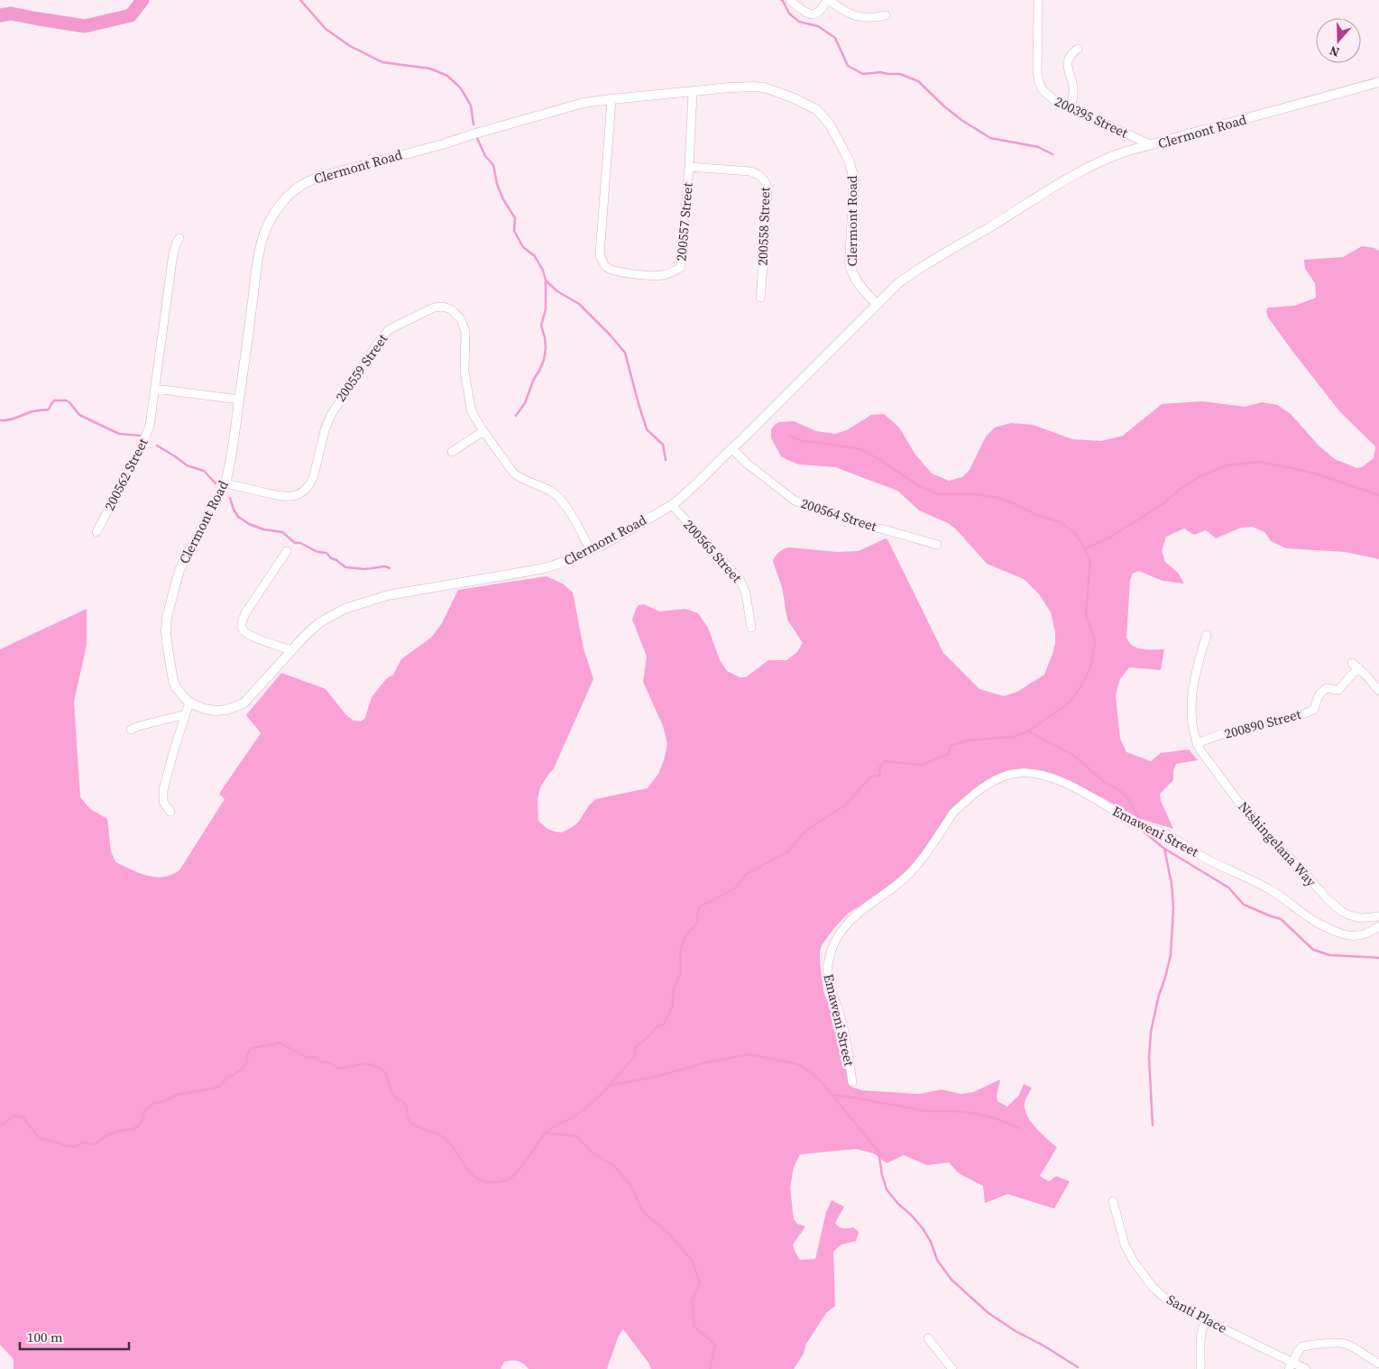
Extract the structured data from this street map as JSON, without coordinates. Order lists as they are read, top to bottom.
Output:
{
  "streets": {
    "street": [
      "200395 Street",
      "Clermont Road",
      "200557 Street",
      "200558 Street",
      "200559 Street",
      "200562 Street",
      "200564 Street",
      "200565 Street",
      "200890 Street",
      "Emaweni Street",
      "Ntshingelana Way",
      "Santi Place"
    ]
  },
  "crossings": [
    ["200395 Street", "Clermont Road"],
    ["Clermont Road", "200557 Street"],
    ["Clermont Road", "200559 Street"],
    ["Clermont Road", "200564 Street"],
    ["Clermont Road", "200565 Street"],
    ["200557 Street", "200558 Street"],
    ["200890 Street", "Ntshingelana Way"]
  ],
  "scale_bar": "100 m",
  "north": "bottom"
}
